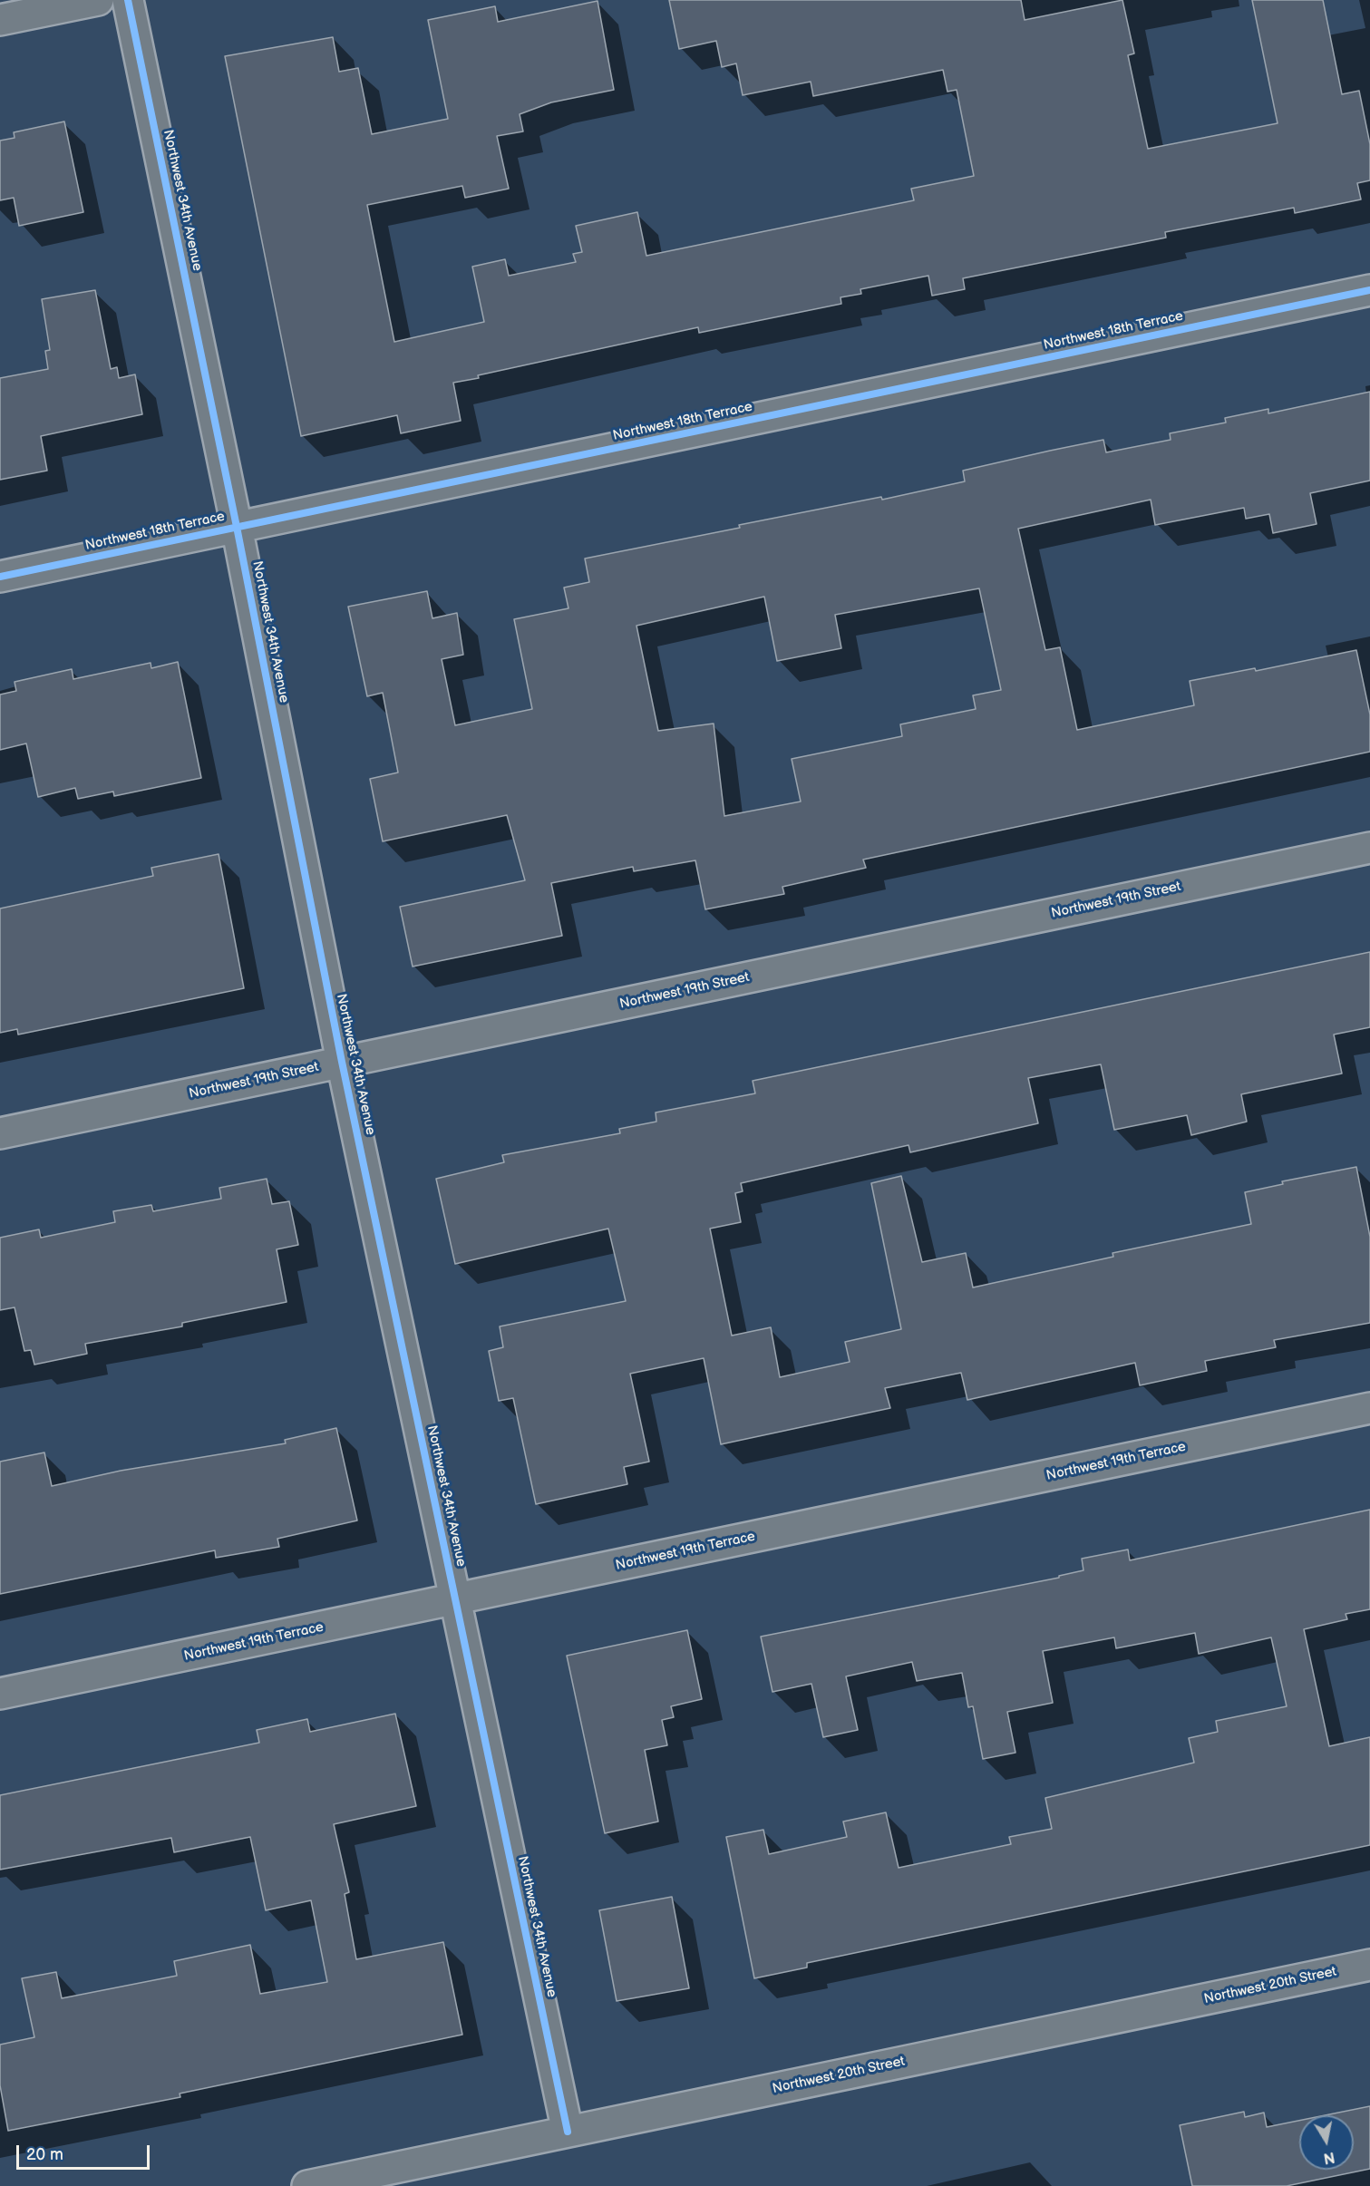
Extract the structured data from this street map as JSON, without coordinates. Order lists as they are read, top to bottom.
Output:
{
  "streets": {
    "street": [
      "Northwest 34th Avenue",
      "Northwest 18th Terrace",
      "Northwest 19th Street",
      "Northwest 19th Terrace",
      "Northwest 20th Street"
    ]
  },
  "crossings": [
    ["Northwest 34th Avenue", "Northwest 18th Terrace"],
    ["Northwest 34th Avenue", "Northwest 19th Street"],
    ["Northwest 34th Avenue", "Northwest 19th Terrace"],
    ["Northwest 34th Avenue", "Northwest 20th Street"]
  ],
  "scale_bar": "20 m",
  "north": "bottom"
}
